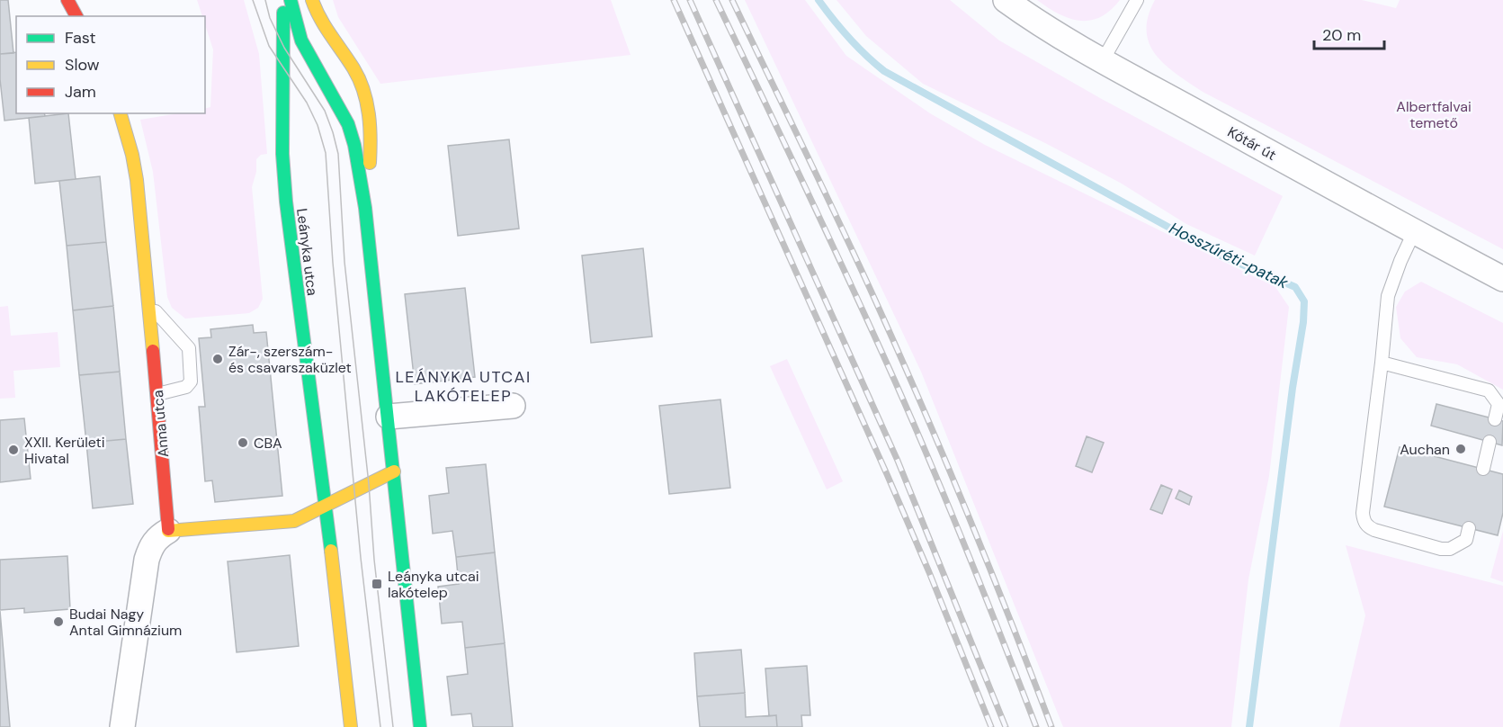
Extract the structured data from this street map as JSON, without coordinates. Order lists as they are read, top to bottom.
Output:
{
  "streets": {
    "main road": ["Leányka utca", "Anna utca"],
    "street": ["Kőtár út"]
  },
  "districts": ["LEÁNYKA UTCAI LAKÓTELEP"],
  "water": ["Hosszúréti-patak"],
  "parks": ["Albertfalvai temető"],
  "places": {
    "other": [
      "Zár-, szerszám- és csavarszaküzlet",
      "CBA",
      "Auchan",
      "XXII. Kerületi Hivatal",
      "Budai Nagy Antal Gimnázium"
    ],
    "transit": ["Leányka utcai lakótelep"]
  },
  "legend": ["Fast", "Slow", "Jam"],
  "scale_bar": "20 m"
}
